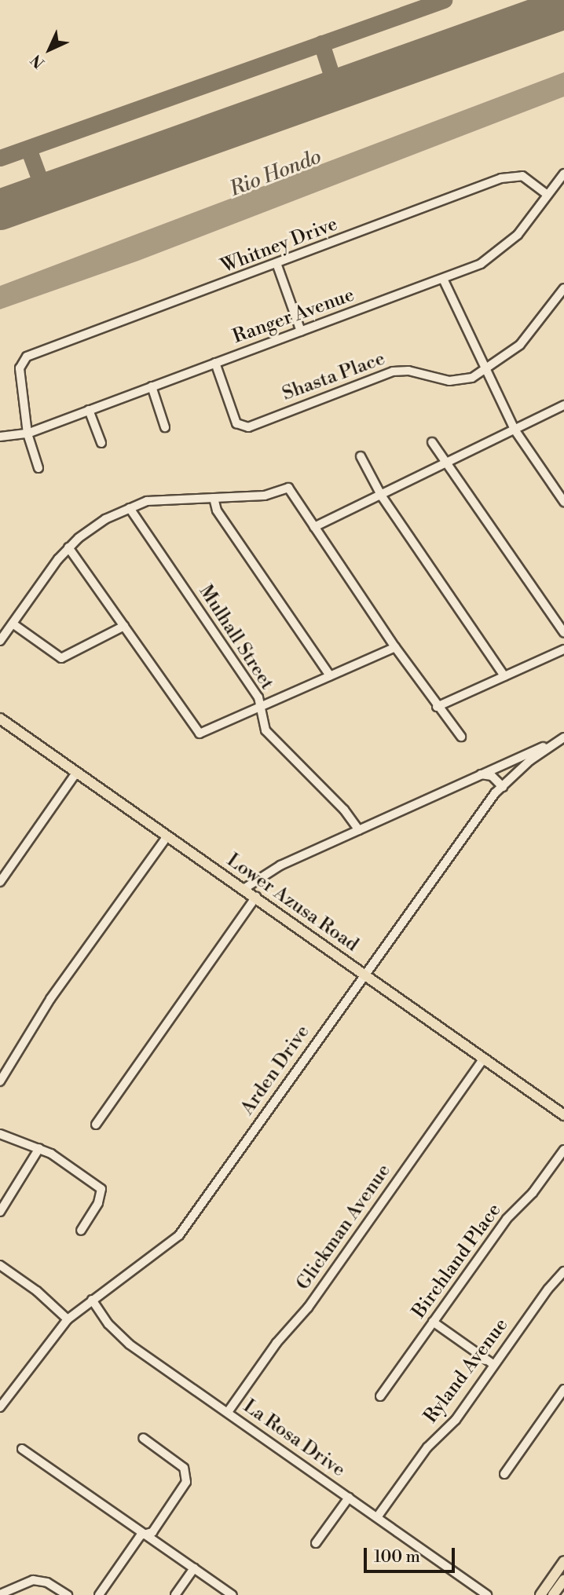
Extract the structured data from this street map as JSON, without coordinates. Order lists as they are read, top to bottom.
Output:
{
  "streets": {
    "main road": ["Lower Azusa Road"],
    "street": [
      "Whitney Drive",
      "Ranger Avenue",
      "Shasta Place",
      "Mulhall Street",
      "Arden Drive",
      "Glickman Avenue",
      "Birchland Place",
      "Ryland Avenue",
      "La Rosa Drive"
    ]
  },
  "crossings": [
    ["Whitney Drive", "Ranger Avenue"],
    ["Ranger Avenue", "Shasta Place"],
    ["Lower Azusa Road", "Arden Drive"],
    ["Lower Azusa Road", "Glickman Avenue"],
    ["Arden Drive", "La Rosa Drive"],
    ["Glickman Avenue", "La Rosa Drive"],
    ["Ryland Avenue", "La Rosa Drive"]
  ],
  "water": ["Rio Hondo"],
  "scale_bar": "100 m",
  "north": "bottom left"
}
